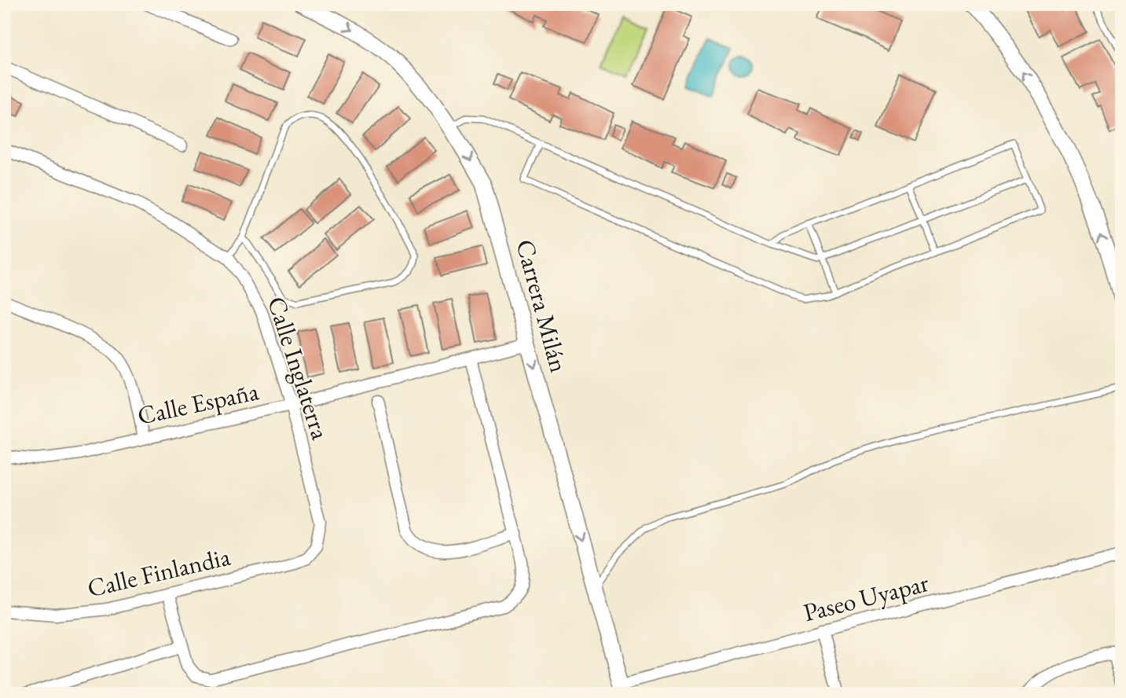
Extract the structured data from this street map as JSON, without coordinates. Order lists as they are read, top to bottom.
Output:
{
  "streets": {
    "street": [
      "Carrera Milán",
      "Calle Inglaterra",
      "Calle España",
      "Calle Finlandia",
      "Paseo Uyapar"
    ]
  },
  "crossings": [
    ["Carrera Milán", "Calle España"],
    ["Carrera Milán", "Paseo Uyapar"],
    ["Calle Inglaterra", "Calle España"],
    ["Calle Inglaterra", "Calle Finlandia"]
  ],
  "one_way": ["Carrera Milán"]
}
